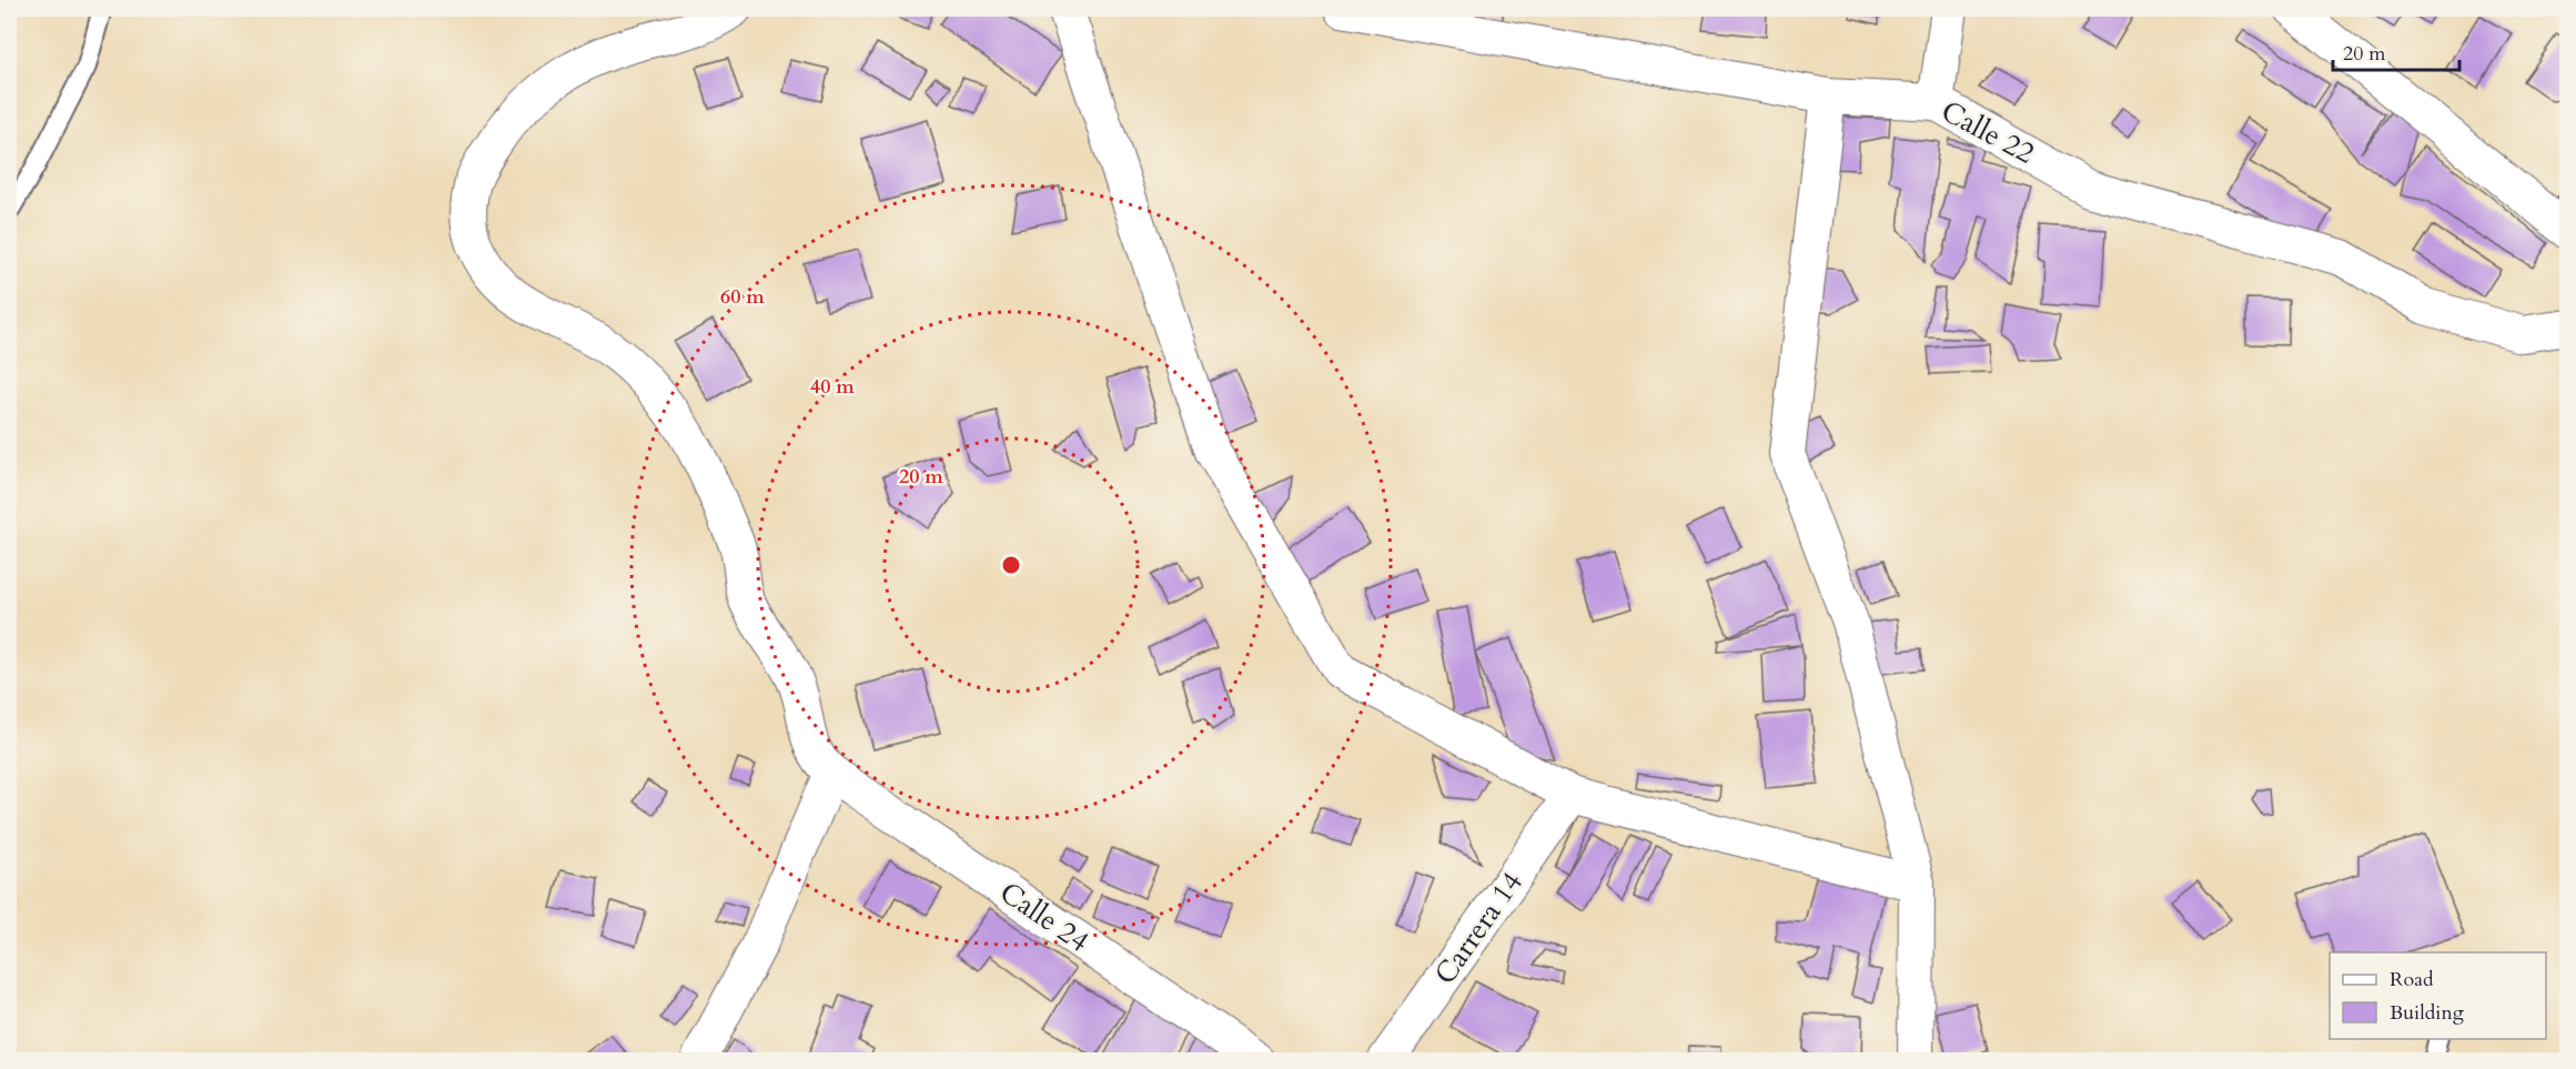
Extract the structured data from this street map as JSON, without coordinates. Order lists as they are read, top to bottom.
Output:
{
  "streets": {
    "street": ["Calle 22", "Calle 24", "Carrera 14"]
  },
  "legend": ["Road", "Building"],
  "scale_bar": "20 m",
  "rings": ["60 m", "40 m", "20 m"]
}
